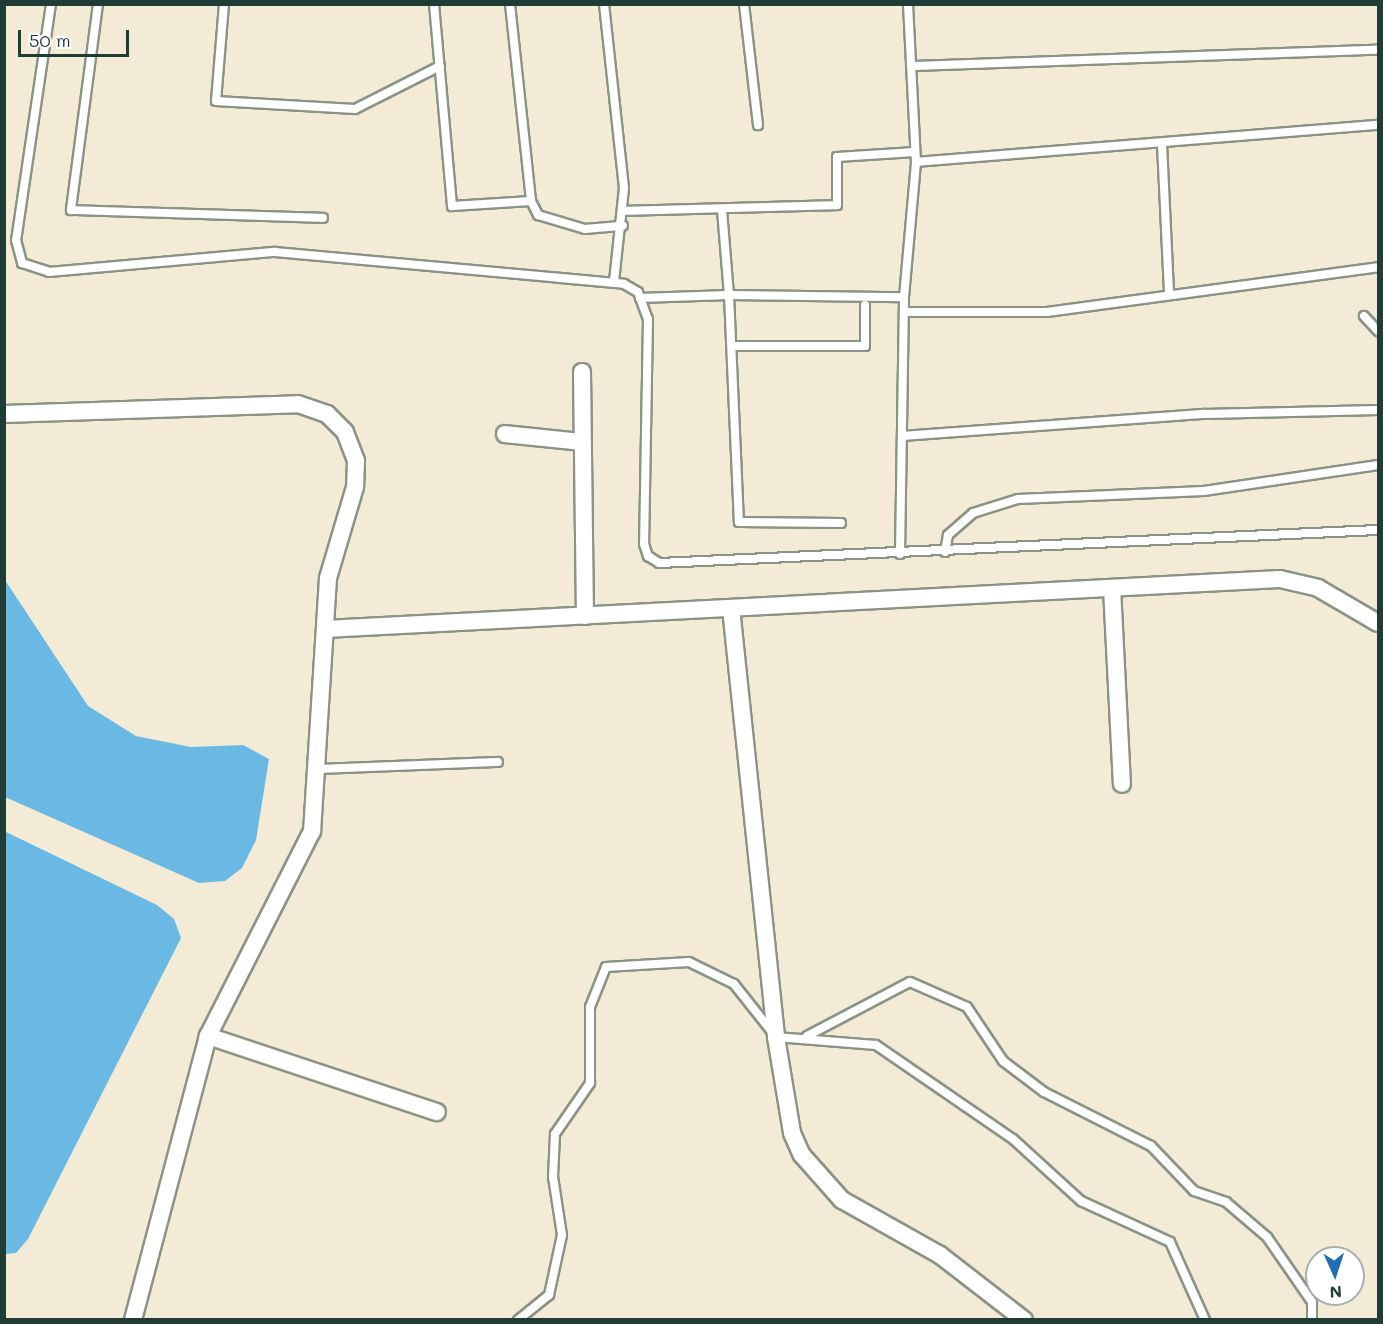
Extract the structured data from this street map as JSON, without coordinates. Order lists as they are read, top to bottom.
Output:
{
  "scale_bar": "50 m",
  "north": "bottom"
}
